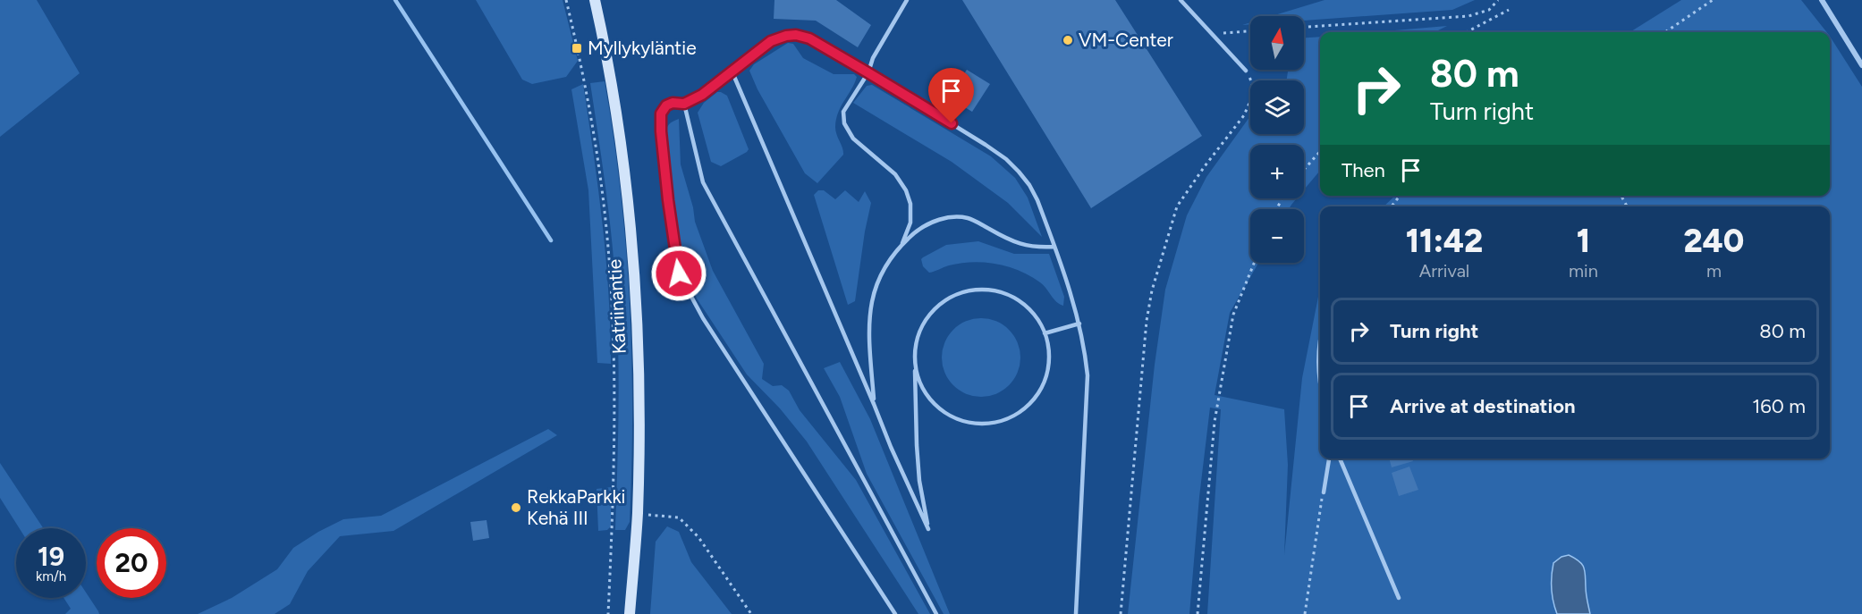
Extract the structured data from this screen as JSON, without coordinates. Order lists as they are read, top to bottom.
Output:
{
  "streets": {
    "main road": ["Katriinantie"]
  },
  "places": {
    "other": ["VM-Center", "RekkaParkki Kehä III"],
    "transit": ["Myllykyläntie"]
  },
  "north": "top",
  "page": {
    "map_buttons": ["+", "−"],
    "turn": ["80 m", "Turn right"],
    "then": "Then",
    "eta": [
      "11:42",
      "Arrival",
      "1",
      "min",
      "240",
      "m"
    ],
    "list": [
      {
        "name": "Turn right",
        "value": "80 m"
      },
      {
        "name": "Arrive at destination",
        "value": "160 m"
      }
    ],
    "speed": "19 km/h",
    "limit": "20"
  }
}
